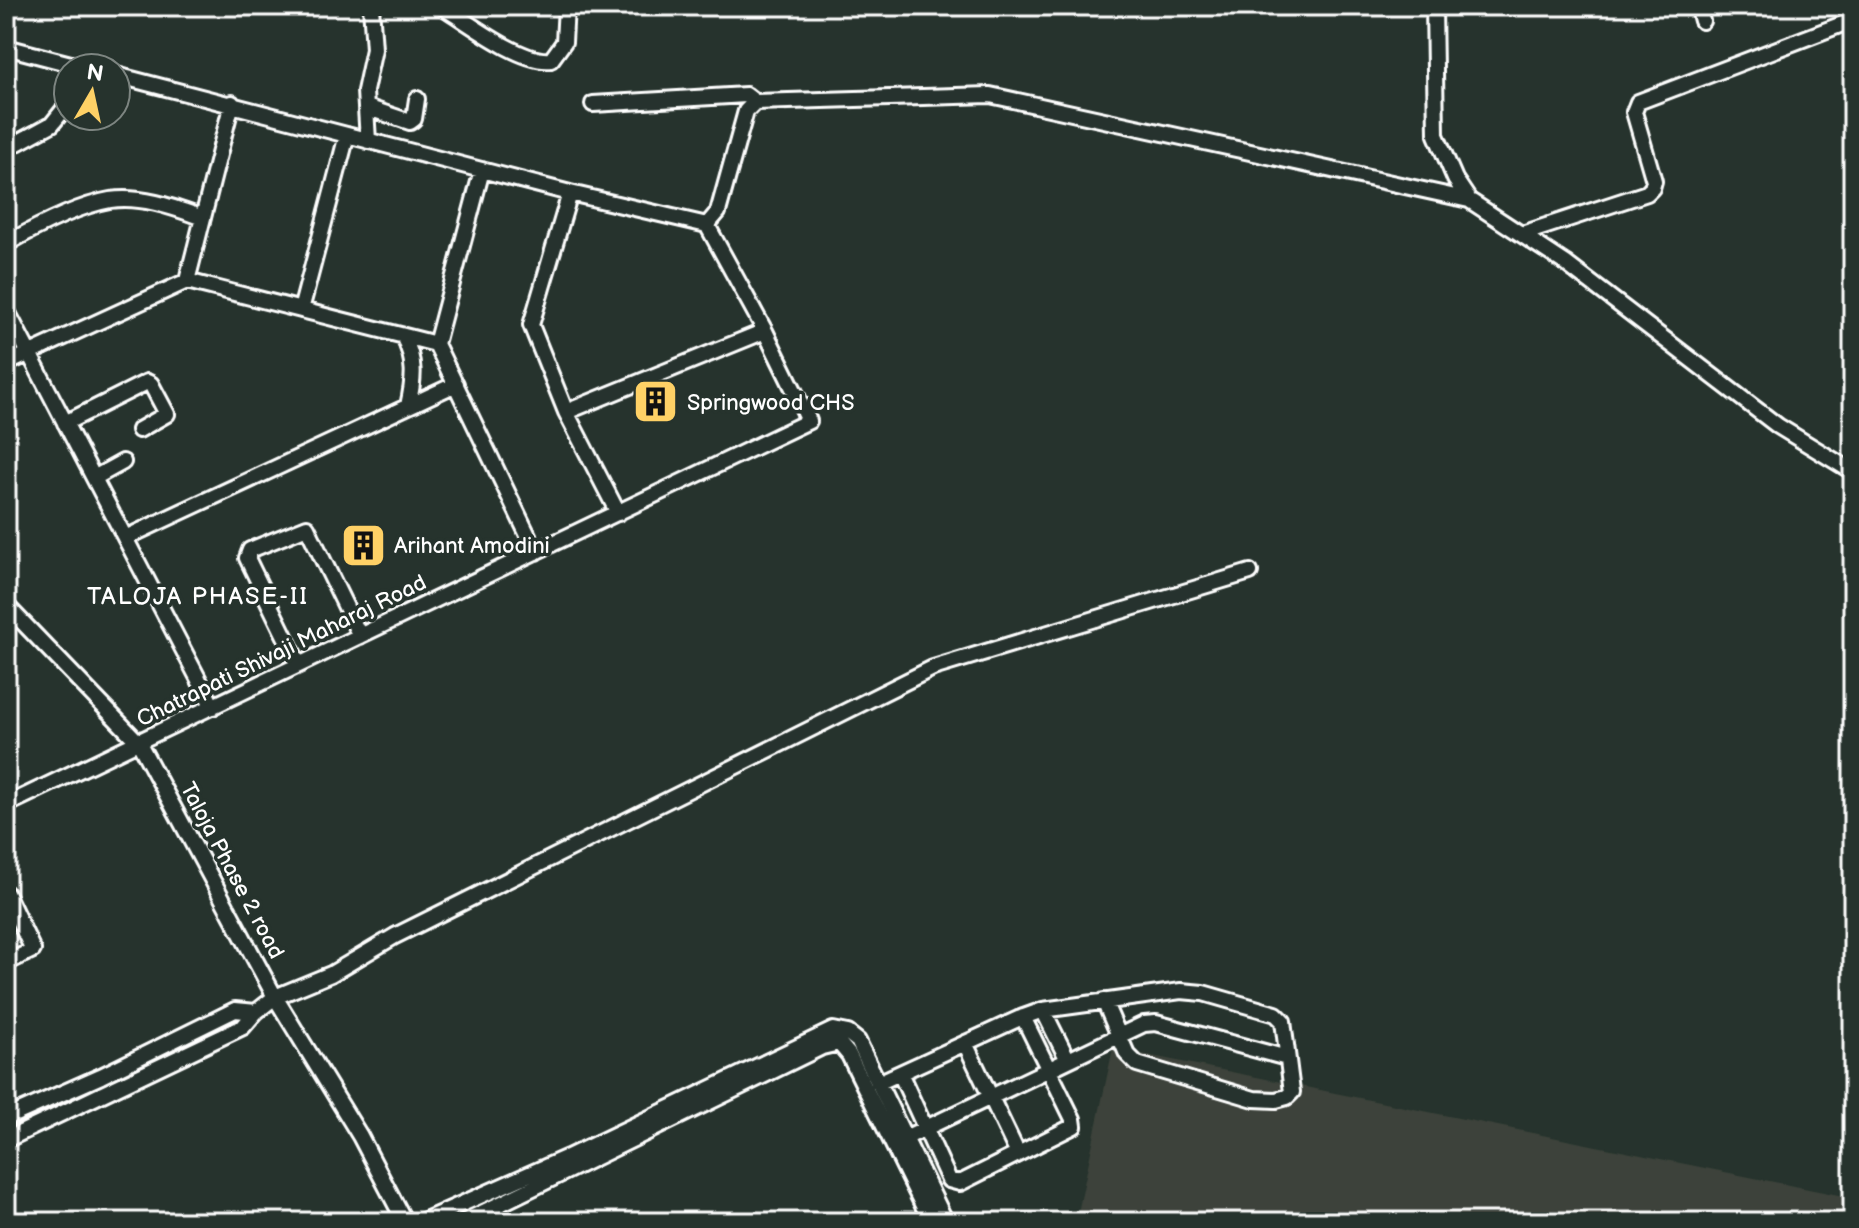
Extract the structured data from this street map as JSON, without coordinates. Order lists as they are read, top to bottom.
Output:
{
  "streets": {
    "street": ["Chatrapati Shivaji Maharaj Road", "Taloja Phase 2 road"]
  },
  "crossings": [
    ["Chatrapati Shivaji Maharaj Road", "Taloja Phase 2 road"]
  ],
  "districts": ["TALOJA PHASE-II"],
  "places": {
    "building": ["Springwood CHS", "Arihant Amodini"]
  },
  "north": "top"
}
